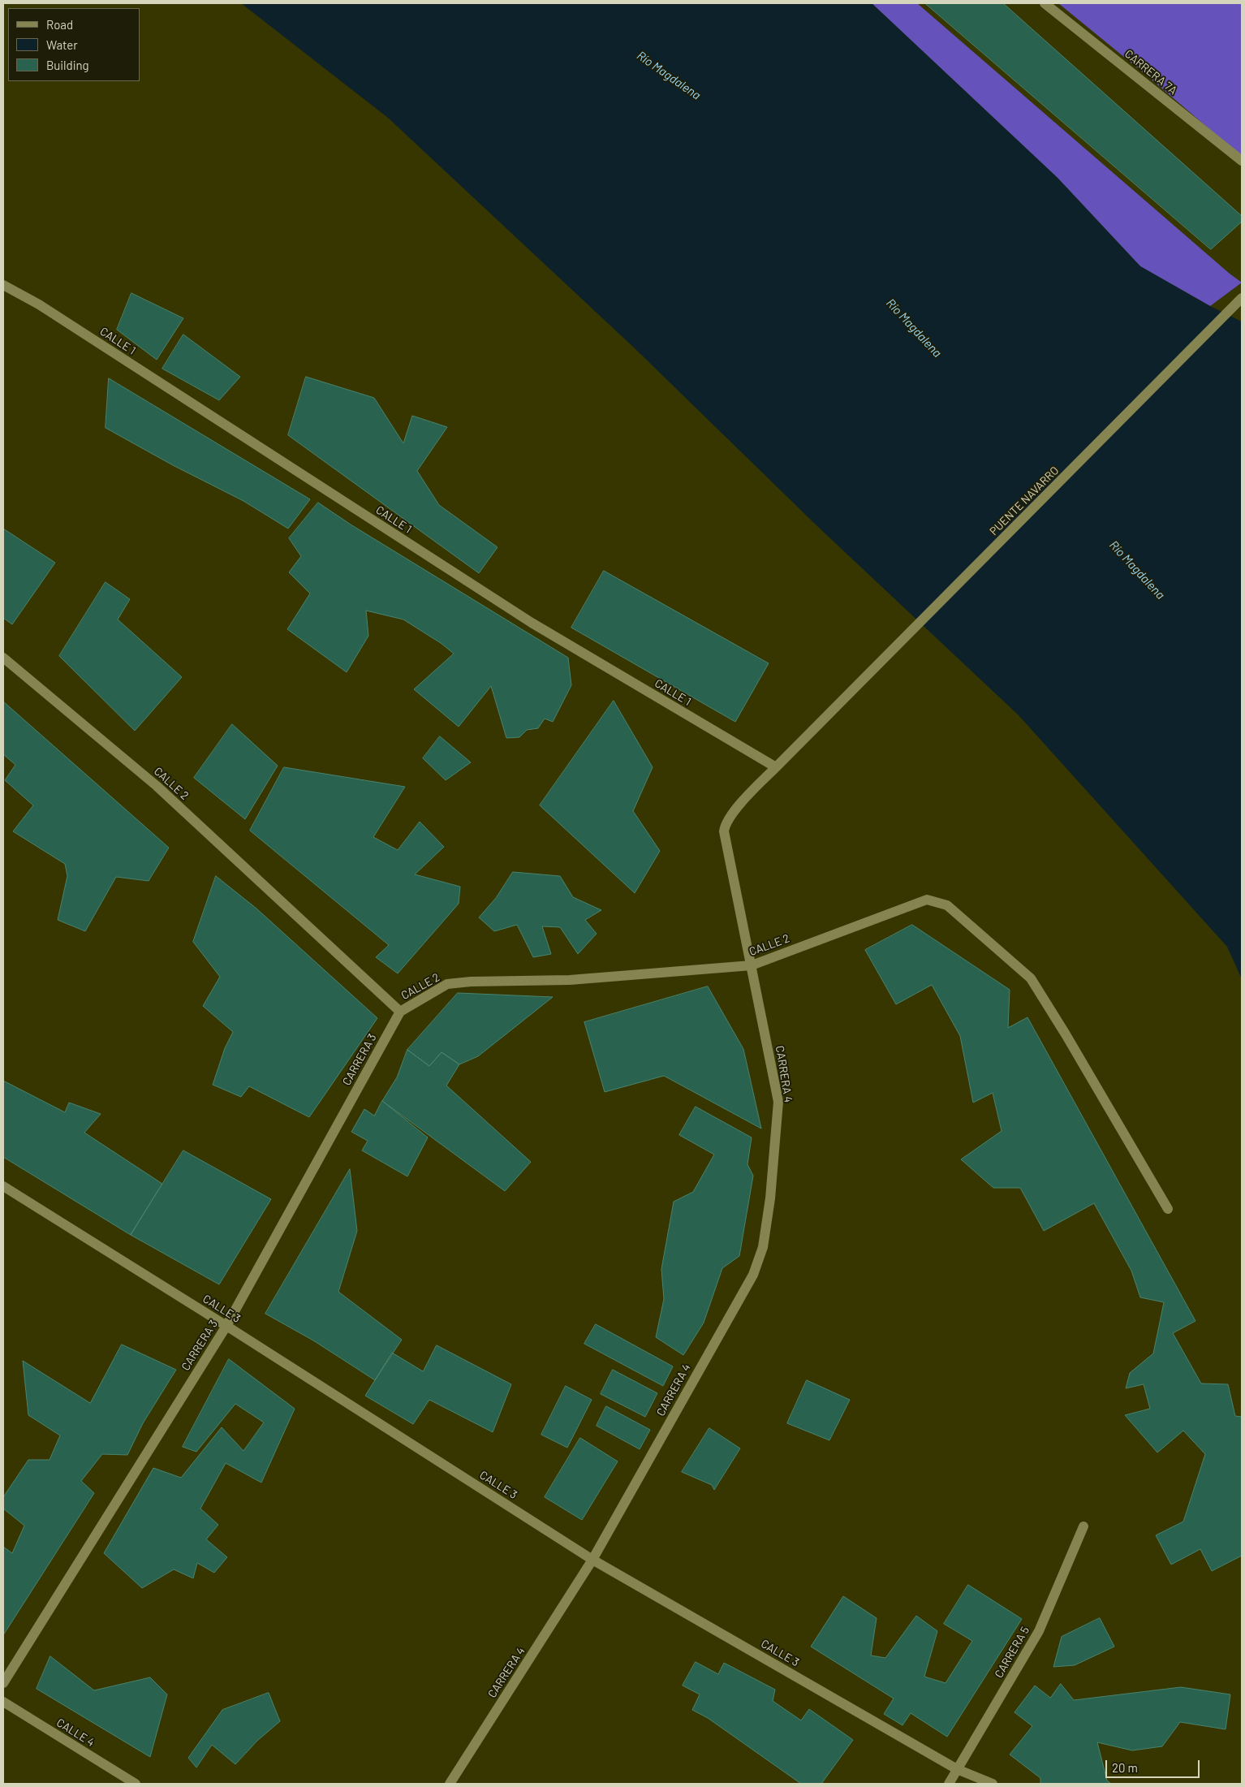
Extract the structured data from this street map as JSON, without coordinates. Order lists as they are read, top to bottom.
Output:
{
  "streets": {
    "street": [
      "CARRERA 7A",
      "CALLE 1",
      "PUENTE NAVARRO",
      "CALLE 2",
      "CARRERA 3",
      "CARRERA 4",
      "CALLE 3",
      "CARRERA 5",
      "CALLE 4"
    ]
  },
  "crossings": [
    ["CALLE 1", "PUENTE NAVARRO"],
    ["CALLE 1", "CARRERA 4"],
    ["PUENTE NAVARRO", "CARRERA 4"],
    ["CALLE 2", "CARRERA 3"],
    ["CALLE 2", "CARRERA 4"],
    ["CARRERA 3", "CALLE 3"],
    ["CARRERA 4", "CALLE 3"],
    ["CALLE 3", "CARRERA 5"]
  ],
  "water": ["Río Magdalena"],
  "legend": ["Road", "Water", "Building"],
  "scale_bar": "20 m"
}
